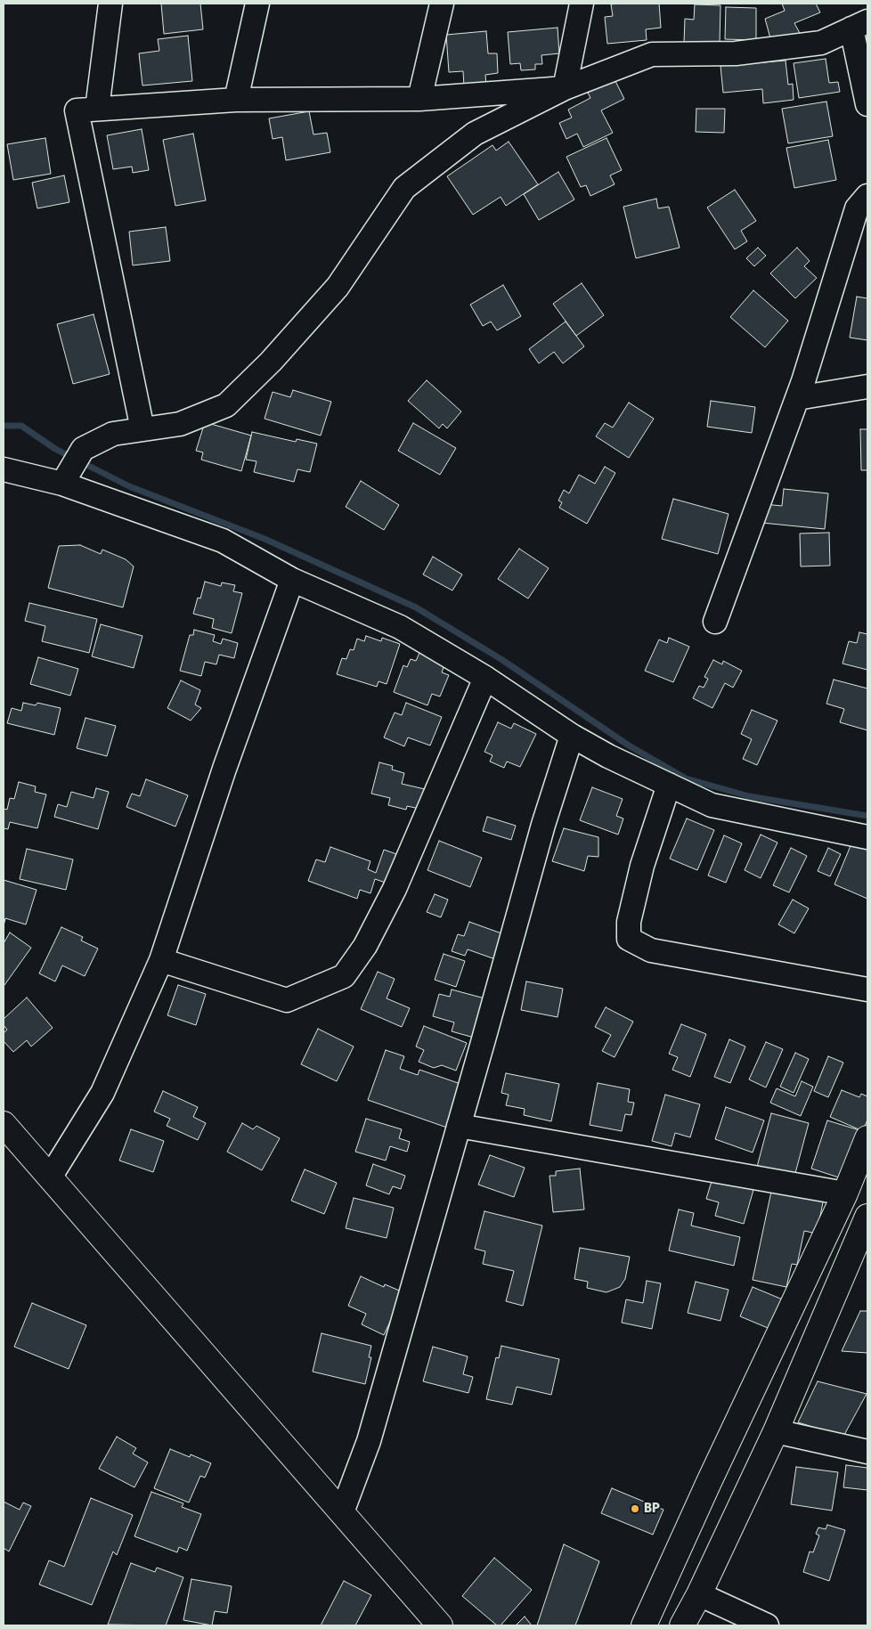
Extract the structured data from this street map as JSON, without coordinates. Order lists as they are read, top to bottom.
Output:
{
  "places": ["BP"]
}
